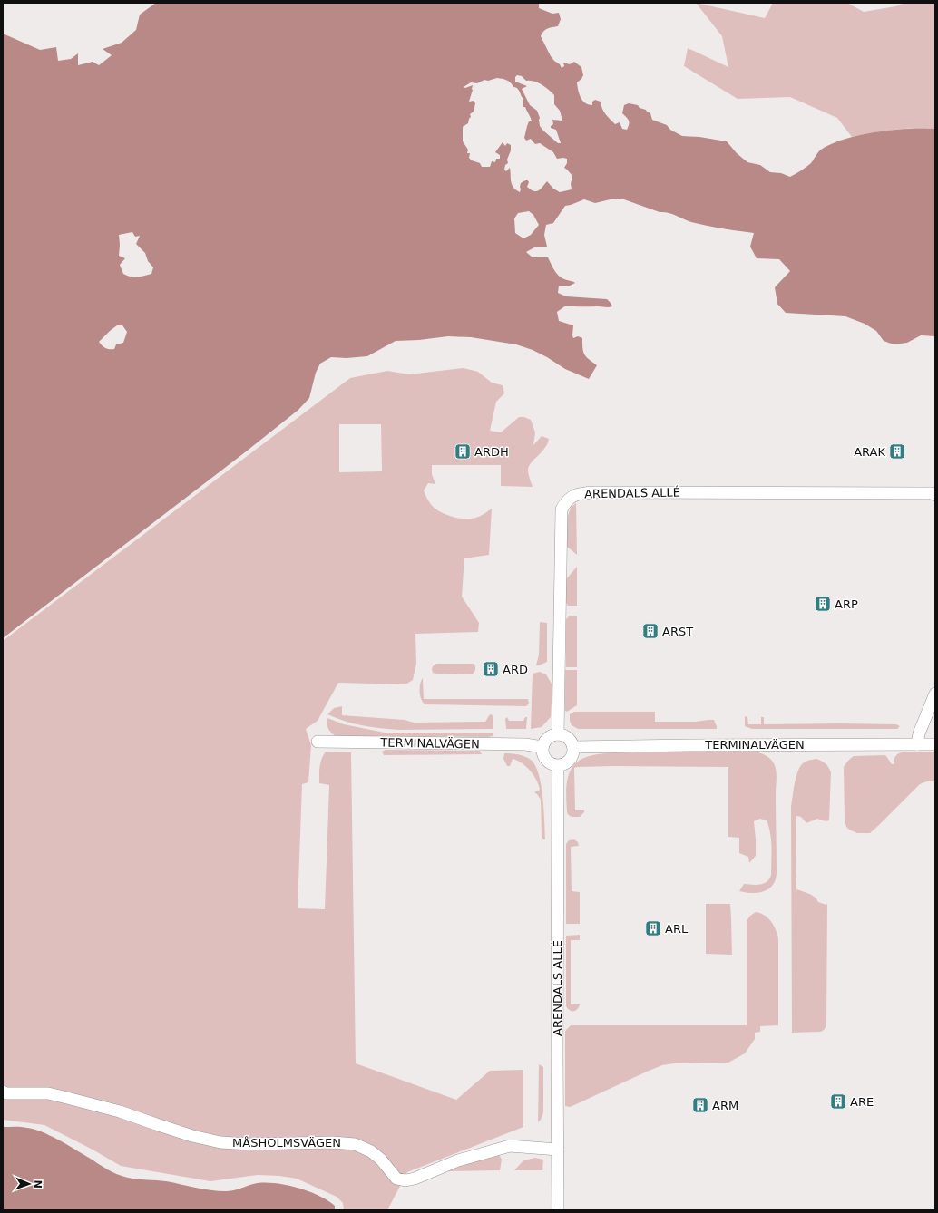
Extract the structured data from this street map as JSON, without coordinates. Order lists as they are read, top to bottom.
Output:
{
  "streets": {
    "street": ["ARENDALS ALLÉ", "TERMINALVÄGEN", "MÅSHOLMSVÄGEN"]
  },
  "crossings": [
    ["ARENDALS ALLÉ", "TERMINALVÄGEN"],
    ["ARENDALS ALLÉ", "MÅSHOLMSVÄGEN"]
  ],
  "places": {
    "building": [
      "ARDH",
      "ARAK",
      "ARP",
      "ARST",
      "ARD",
      "ARL",
      "ARE",
      "ARM"
    ]
  },
  "north": "right"
}
